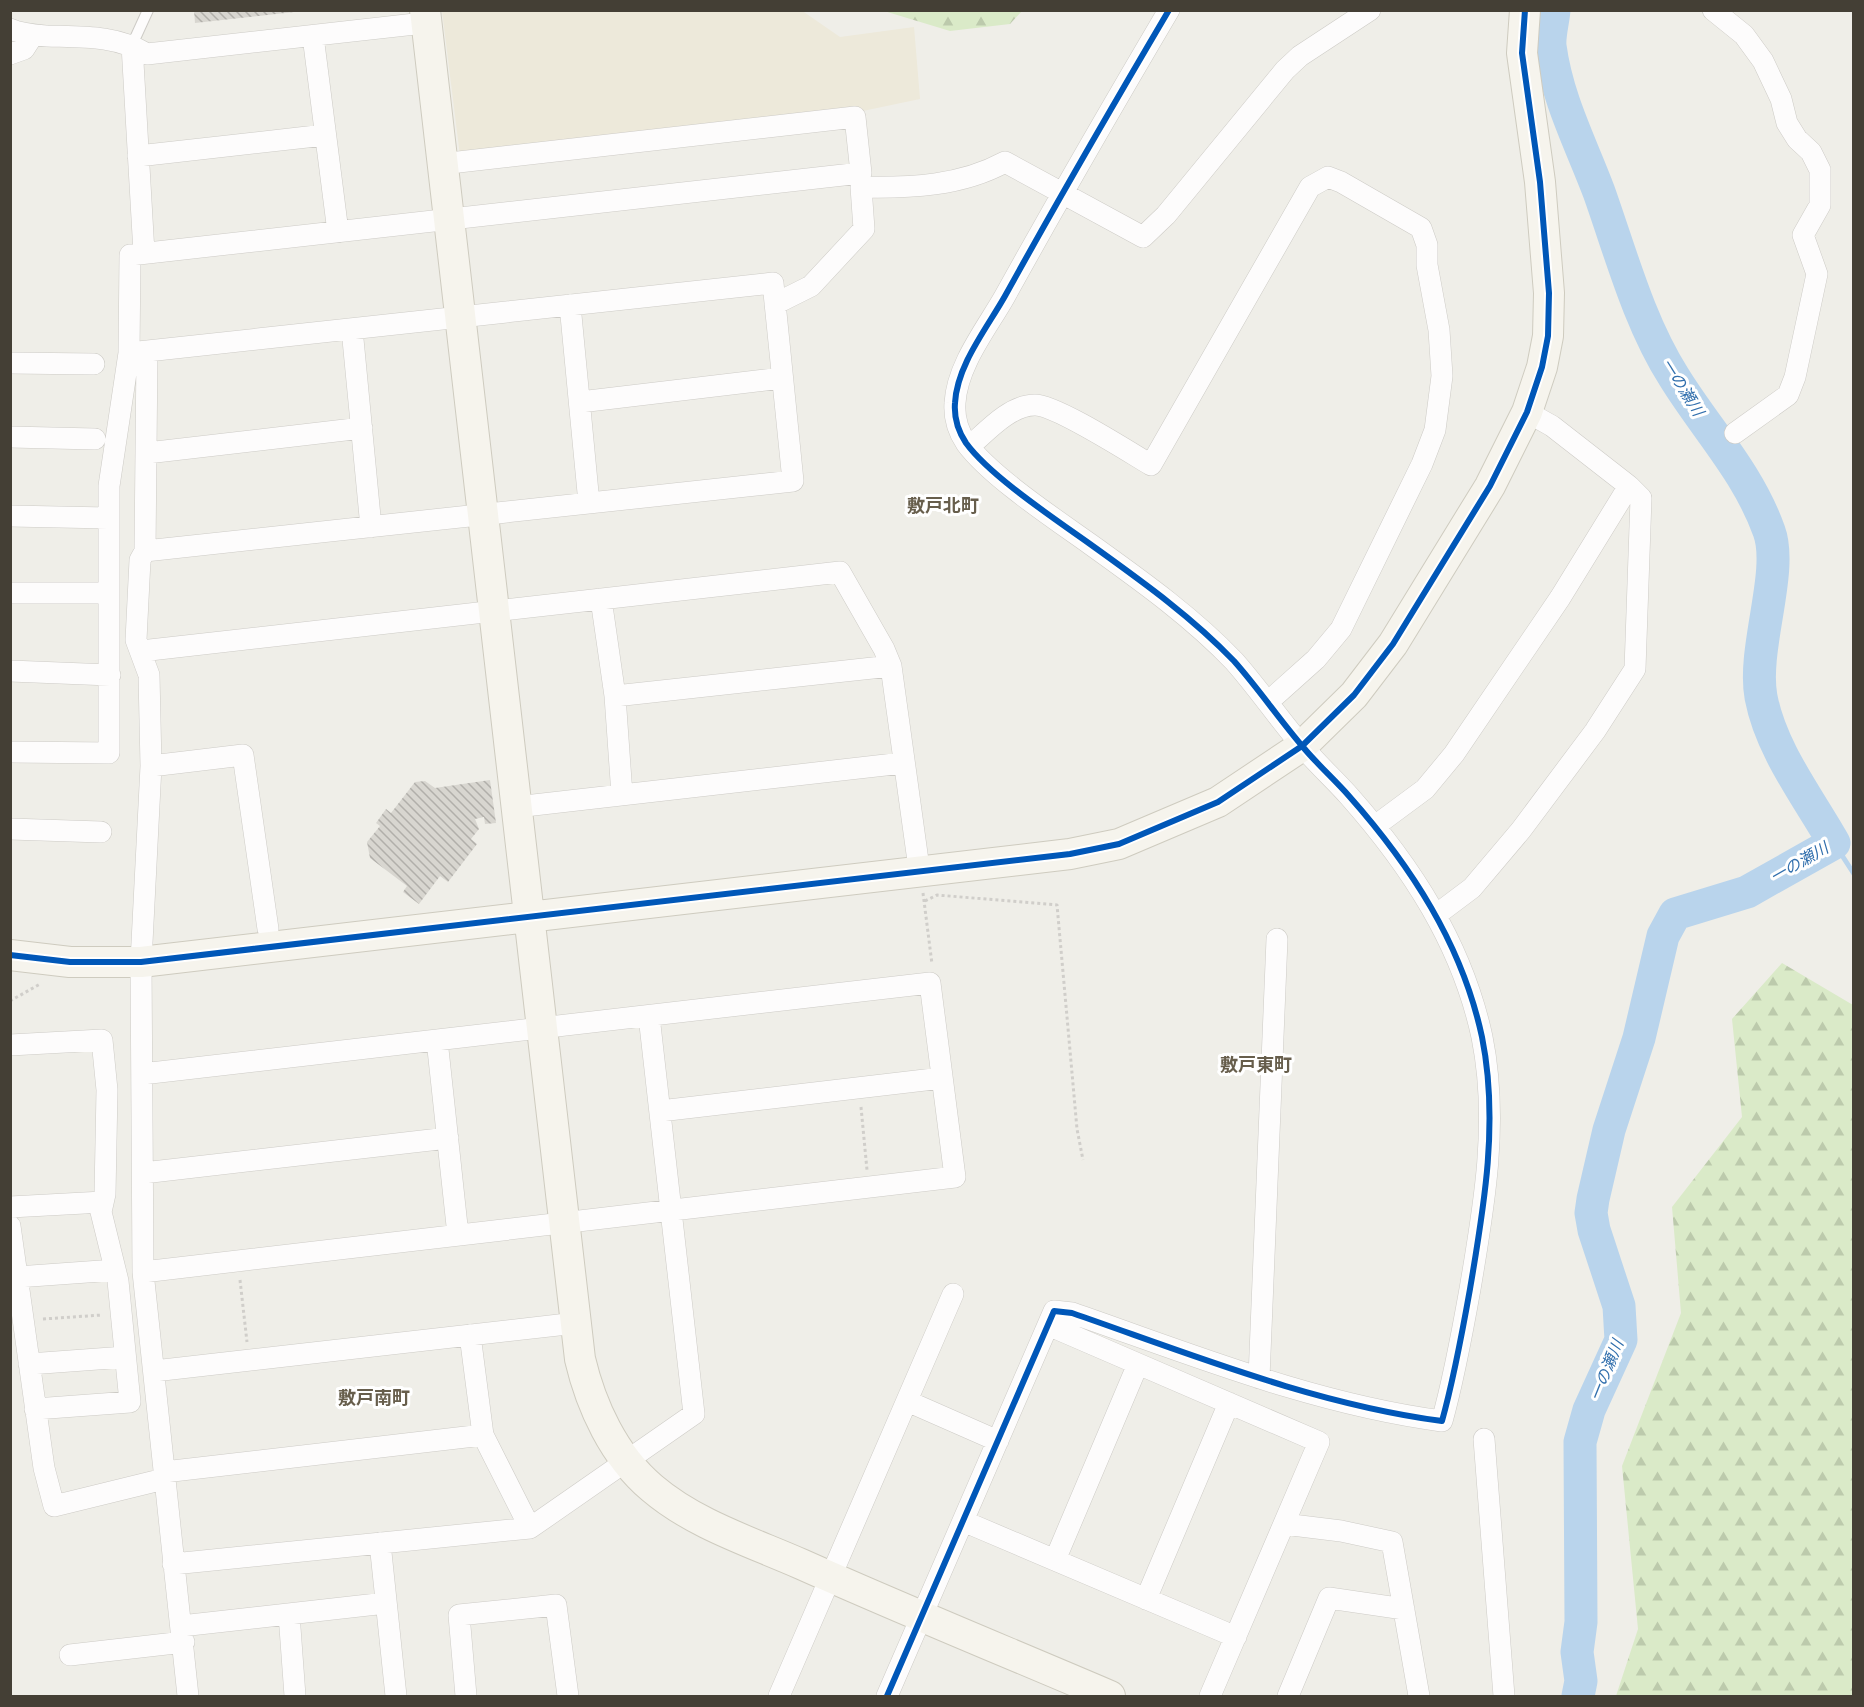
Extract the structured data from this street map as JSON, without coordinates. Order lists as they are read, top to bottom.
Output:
{
  "districts": ["敷戸北町", "敷戸東町", "敷戸南町"],
  "water": ["一の瀬川"]
}
